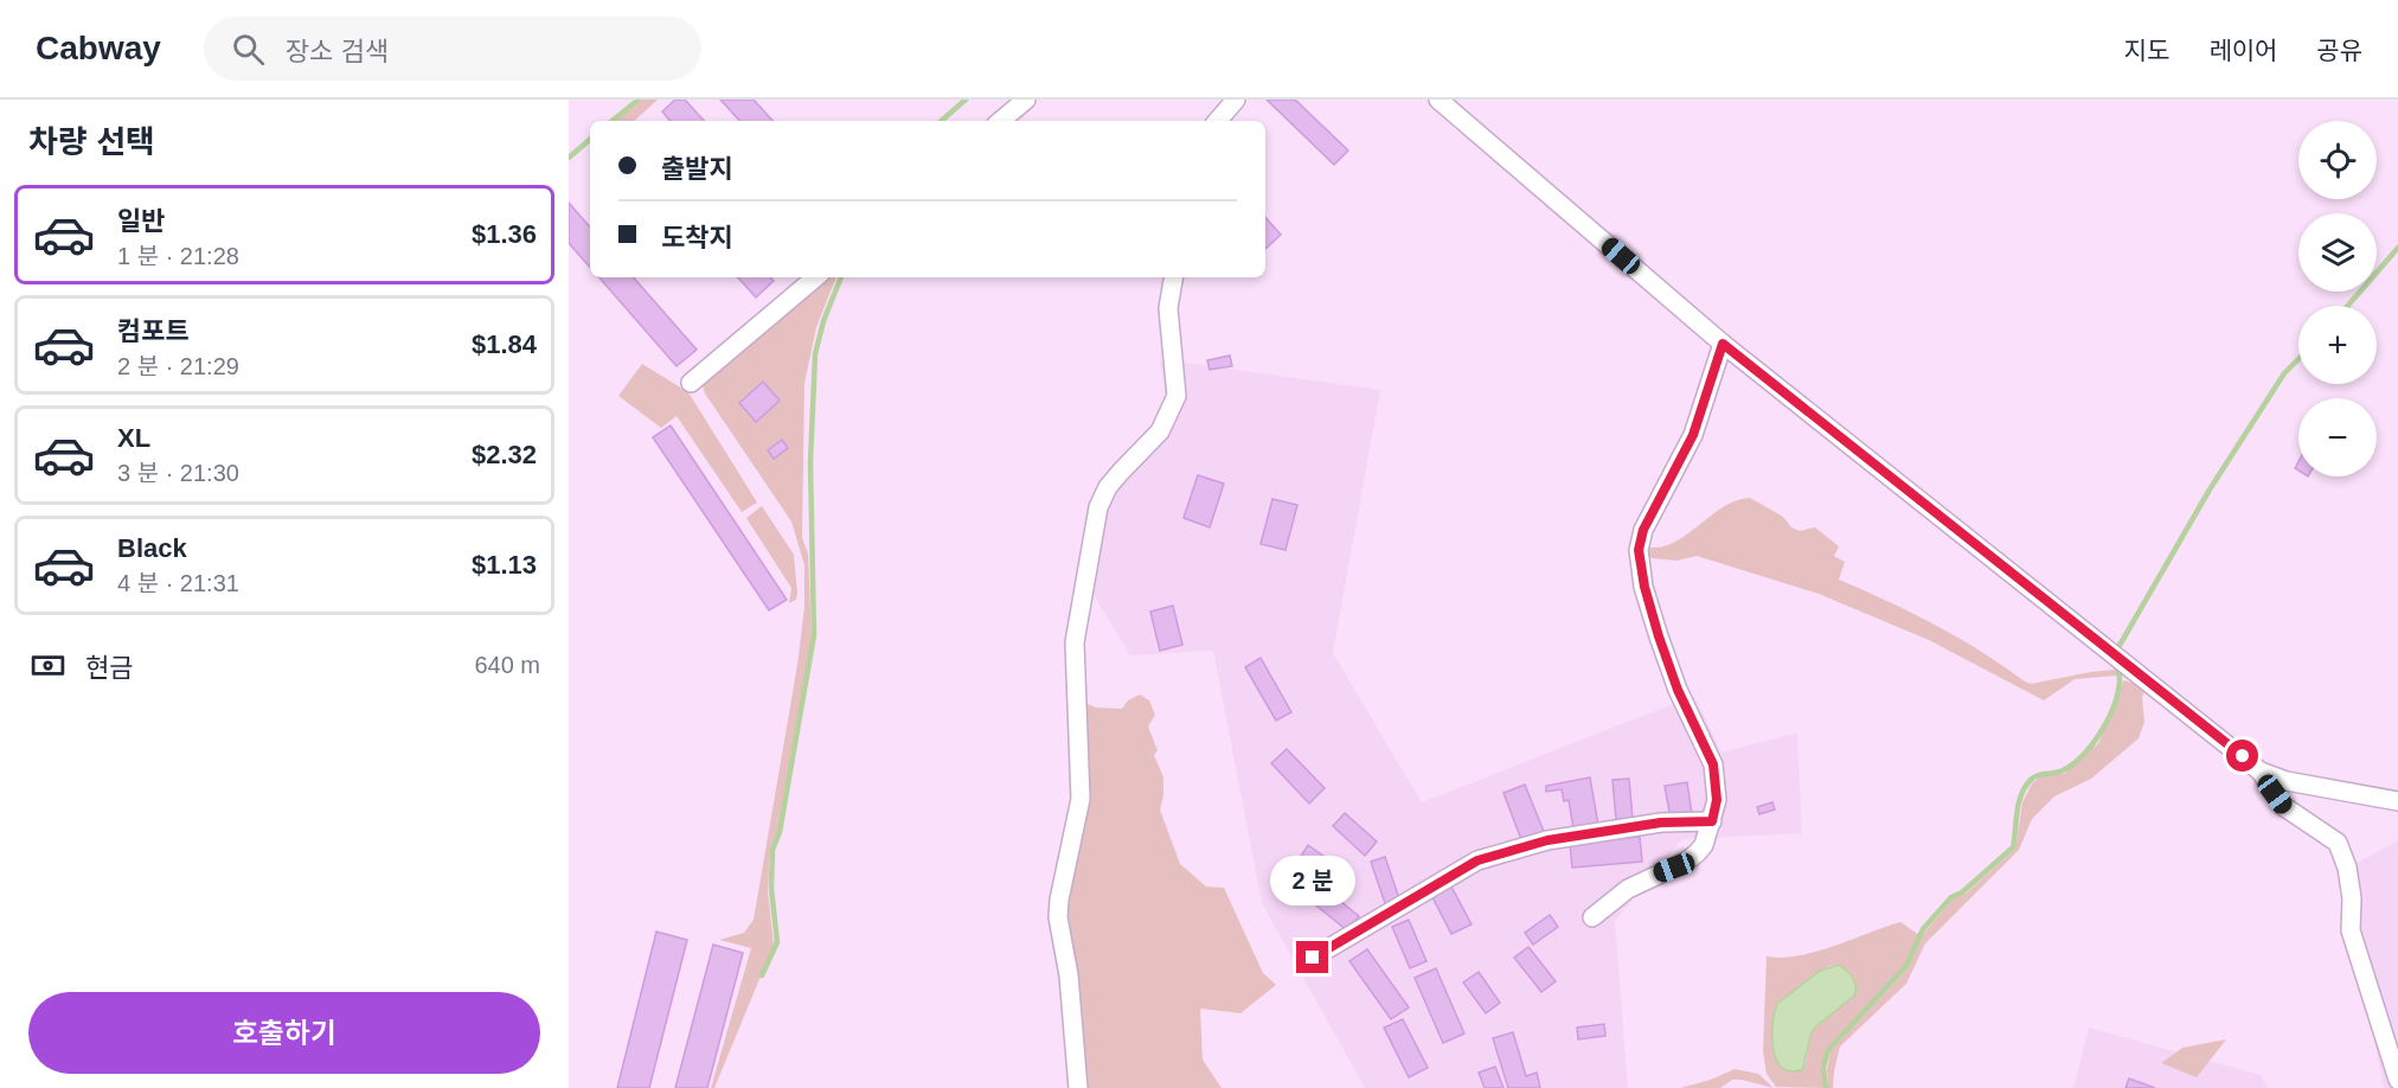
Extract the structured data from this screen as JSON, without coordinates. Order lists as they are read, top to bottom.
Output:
{
  "page": {
    "header": "Cabway",
    "search": "장소 검색",
    "nav": ["지도", "레이어", "공유"],
    "heading": "차량 선택",
    "map_buttons": ["+", "−"],
    "banner": ["출발지", "도착지"],
    "list": [
      {
        "name": "일반",
        "note": "1 분 · 21:28",
        "value": "$1.36"
      },
      {
        "name": "컴포트",
        "note": "2 분 · 21:29",
        "value": "$1.84"
      },
      {
        "name": "XL",
        "note": "3 분 · 21:30",
        "value": "$2.32"
      },
      {
        "name": "Black",
        "note": "4 분 · 21:31",
        "value": "$1.13"
      }
    ],
    "pay": ["현금", "640 m"],
    "bubble": "2 분",
    "buttons": "호출하기"
  }
}
